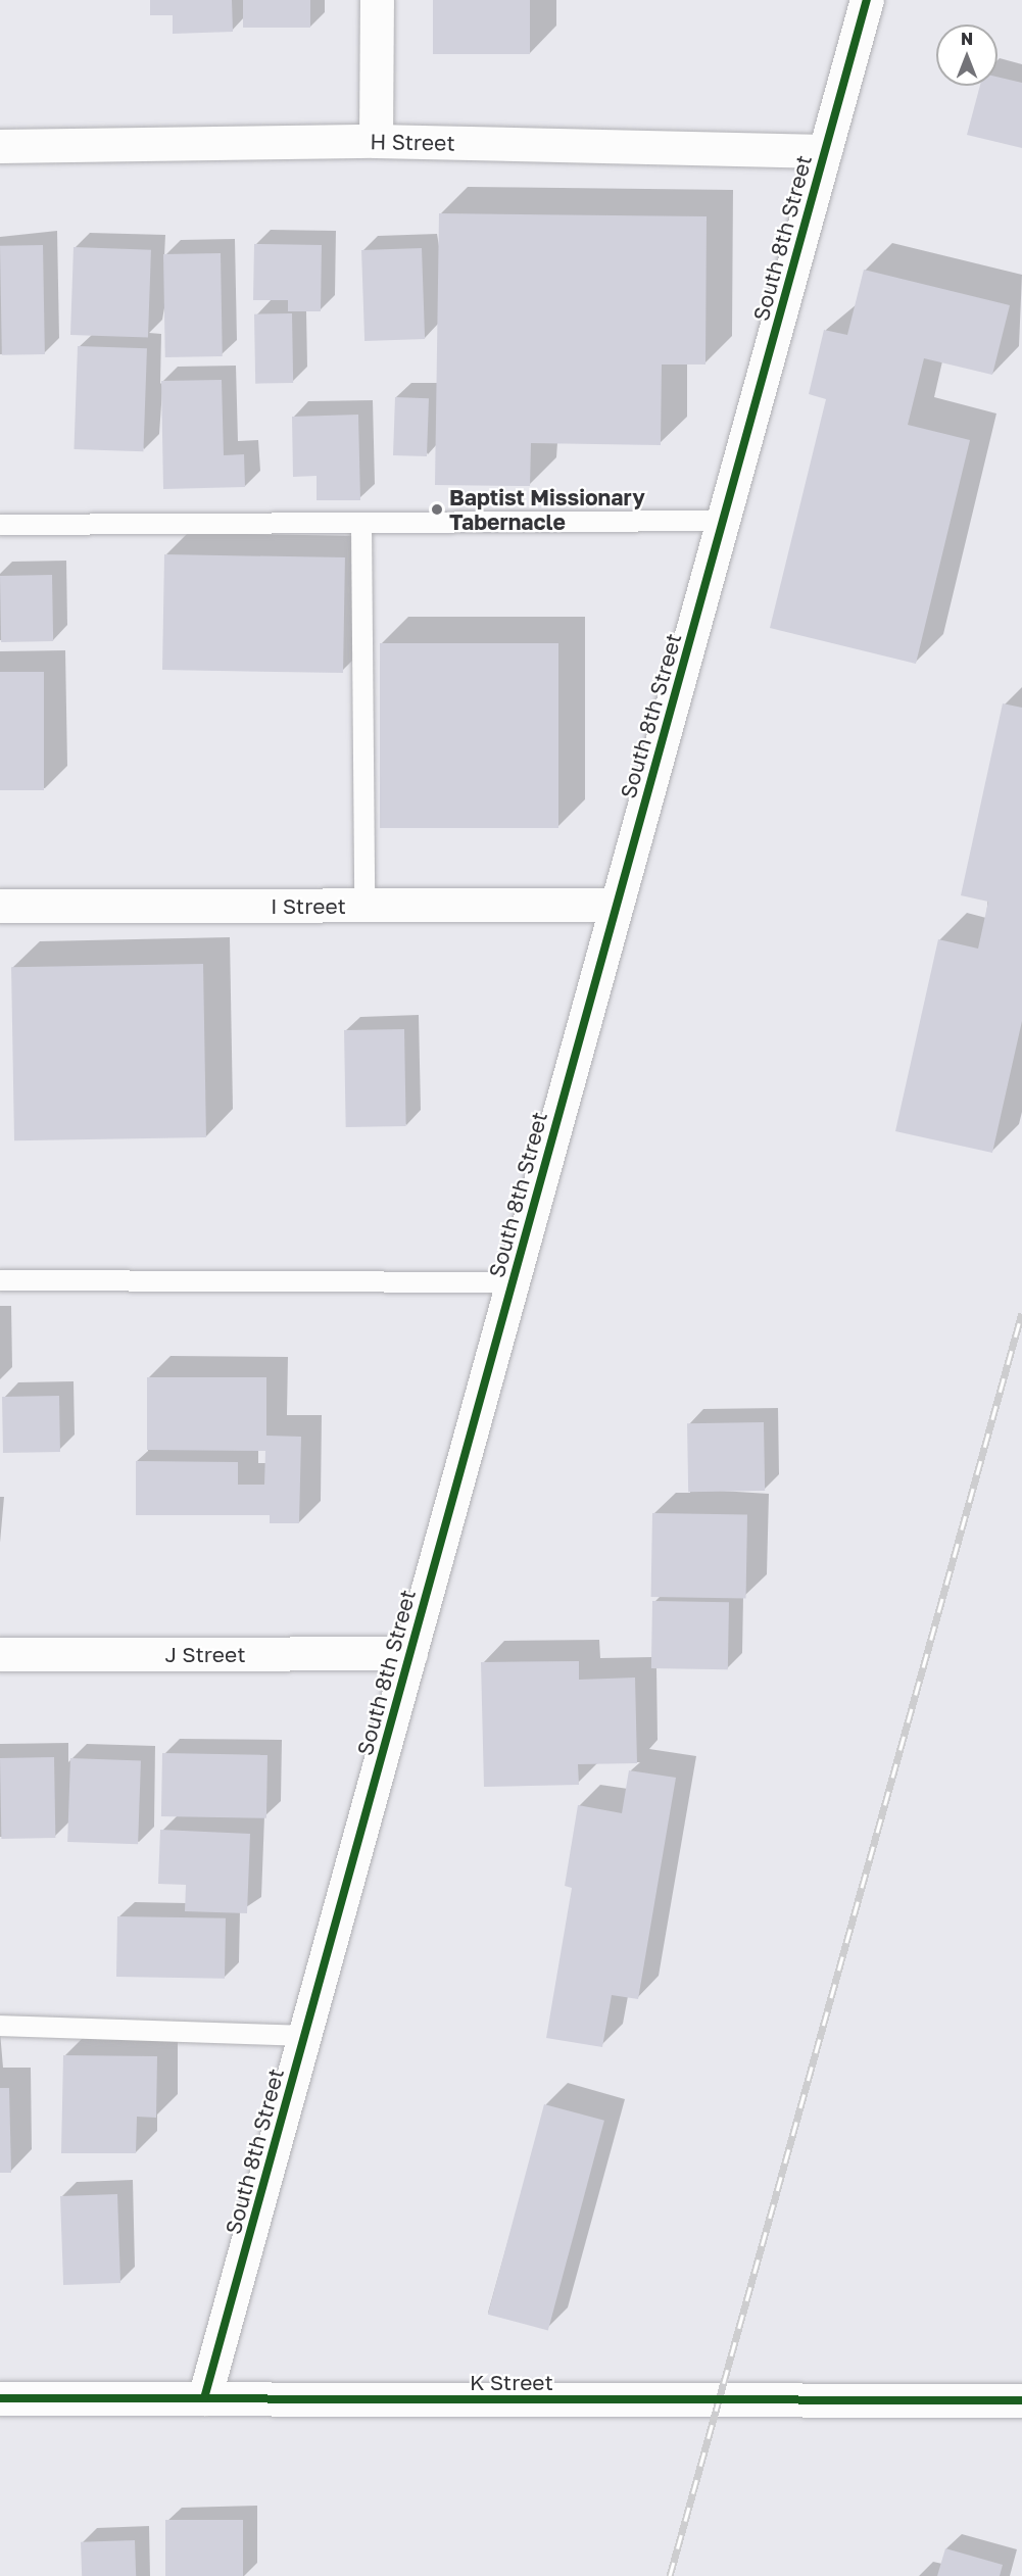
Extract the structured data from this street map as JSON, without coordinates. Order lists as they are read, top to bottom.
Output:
{
  "streets": {
    "street": [
      "H Street",
      "South 8th Street",
      "I Street",
      "J Street",
      "K Street"
    ]
  },
  "crossings": [
    ["H Street", "South 8th Street"],
    ["South 8th Street", "I Street"],
    ["South 8th Street", "J Street"],
    ["South 8th Street", "K Street"]
  ],
  "places": ["Baptist Missionary Tabernacle"],
  "north": "top"
}
